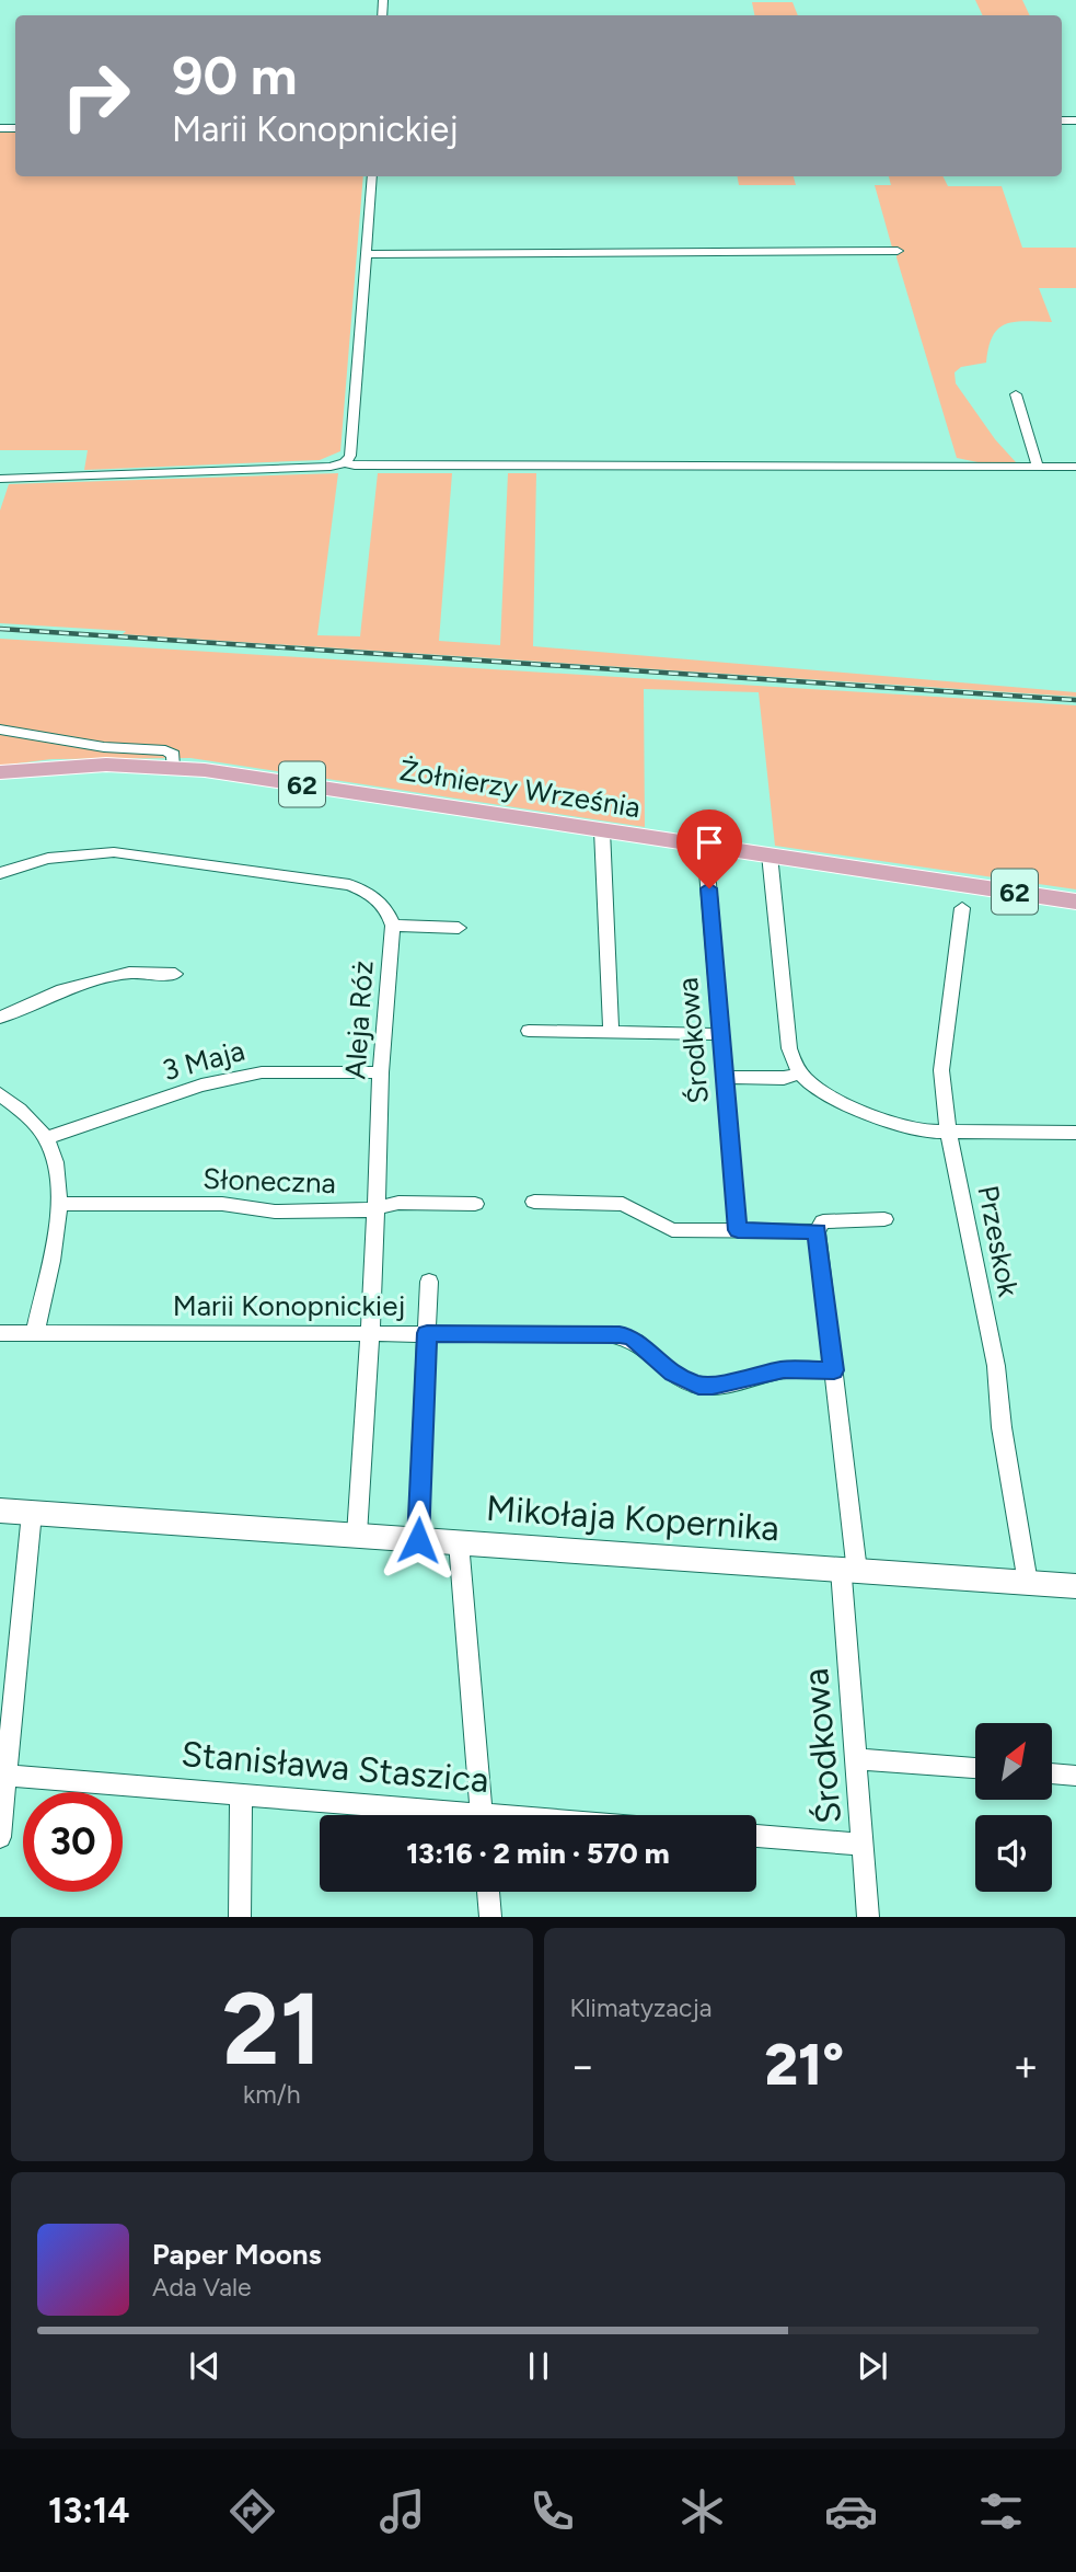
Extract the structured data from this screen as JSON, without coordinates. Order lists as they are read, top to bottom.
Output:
{
  "streets": {
    "main road": ["62", "Żołnierzy Września"],
    "street": [
      "Aleja Róż",
      "Środkowa",
      "3 Maja",
      "Słoneczna",
      "Przeskok",
      "Marii Konopnickiej",
      "Mikołaja Kopernika",
      "Stanisława Staszica"
    ]
  },
  "crossings": [
    ["Żołnierzy Września", "Środkowa"],
    ["Aleja Róż", "3 Maja"],
    ["Aleja Róż", "Słoneczna"],
    ["Aleja Róż", "Marii Konopnickiej"],
    ["Aleja Róż", "Mikołaja Kopernika"],
    ["Środkowa", "Marii Konopnickiej"],
    ["Środkowa", "Mikołaja Kopernika"],
    ["Przeskok", "Mikołaja Kopernika"]
  ],
  "north": "top right",
  "page": {
    "turn": ["90 m", "Marii Konopnickiej"],
    "limit": "30",
    "trip": "13:16 · 2 min · 570 m",
    "tile": [
      ["21", "km/h"],
      "Klimatyzacja"
    ],
    "heat": ["−", "21°", "+"],
    "song": ["Paper Moons", "Ada Vale"],
    "tabs": "13:14"
  }
}
